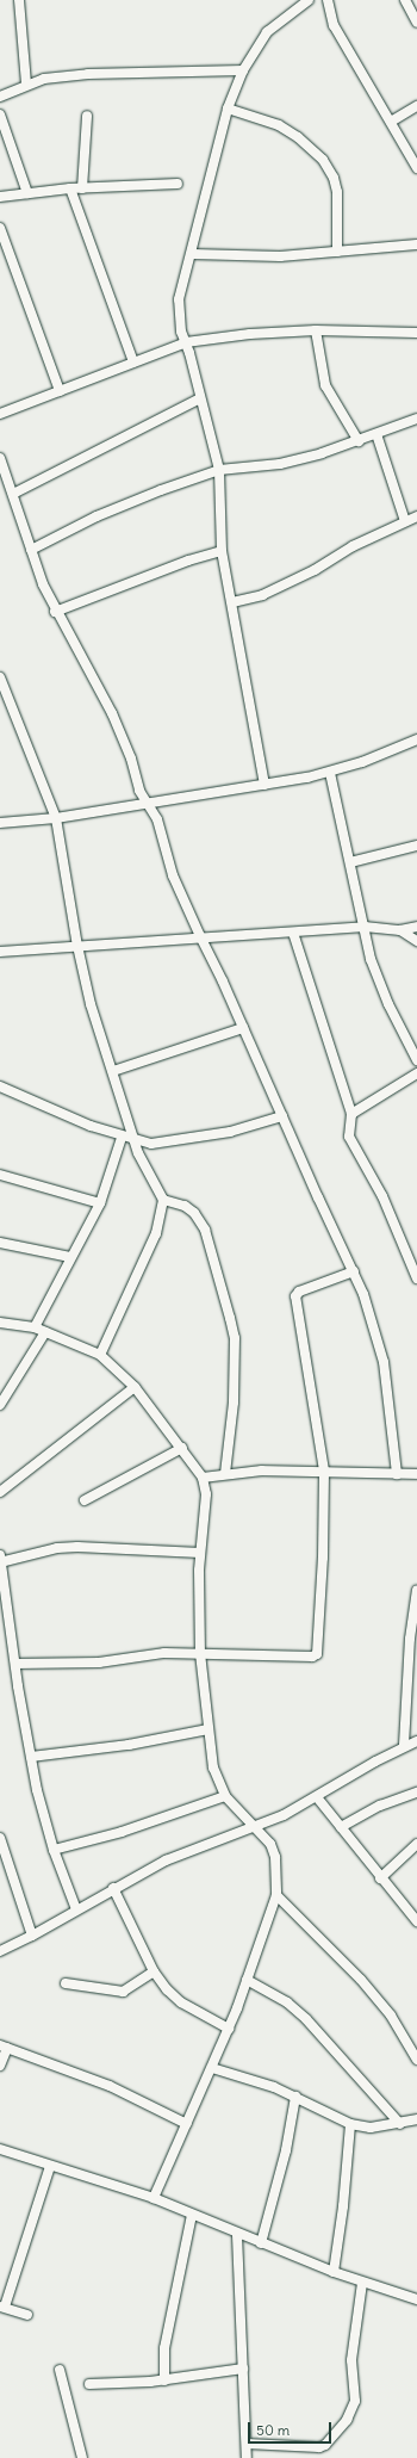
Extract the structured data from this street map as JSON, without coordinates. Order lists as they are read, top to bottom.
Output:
{
  "scale_bar": "50 m"
}
